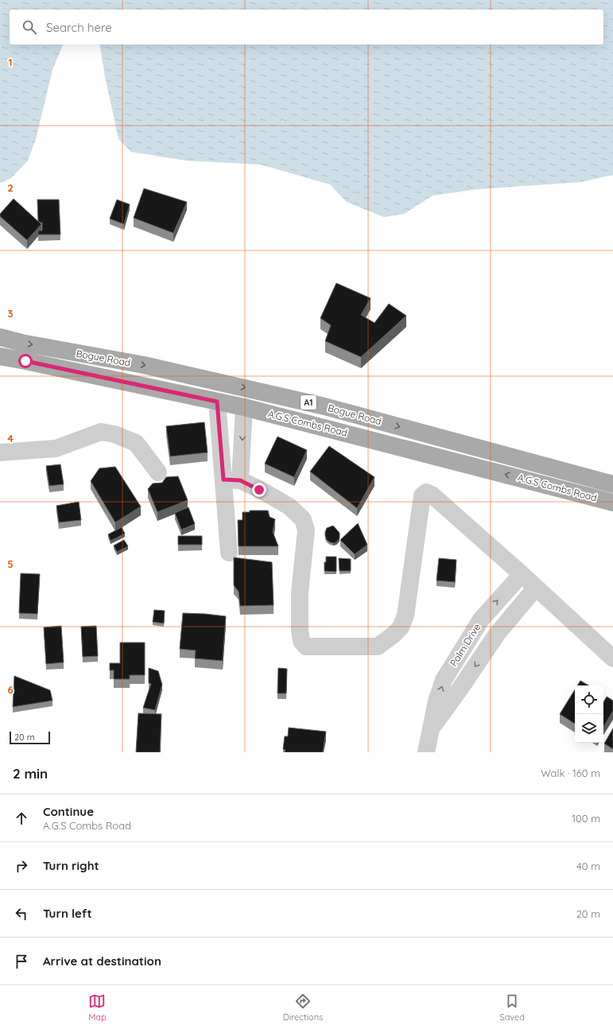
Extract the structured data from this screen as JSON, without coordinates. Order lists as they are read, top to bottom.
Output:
{
  "streets": {
    "main road": ["Bogue Road", "A1", "A.G.S Combs Road"],
    "street": ["Palm Drive"]
  },
  "one_way": ["Bogue Road", "A.G.S Combs Road"],
  "scale_bar": "20 m",
  "page": {
    "search": "Search here",
    "scale": "20 m",
    "heading": ["2 min", "Walk · 160 m"],
    "list": [
      ["Continue", "A.G.S Combs Road", "100 m"],
      ["Turn right", "40 m"],
      ["Turn left", "20 m"],
      "Arrive at destination"
    ],
    "nav": ["Map", "Directions", "Saved"]
  },
  "grid": {
    "rows": [
      "1",
      "2",
      "3",
      "4",
      "5",
      "6"
    ]
  }
}
